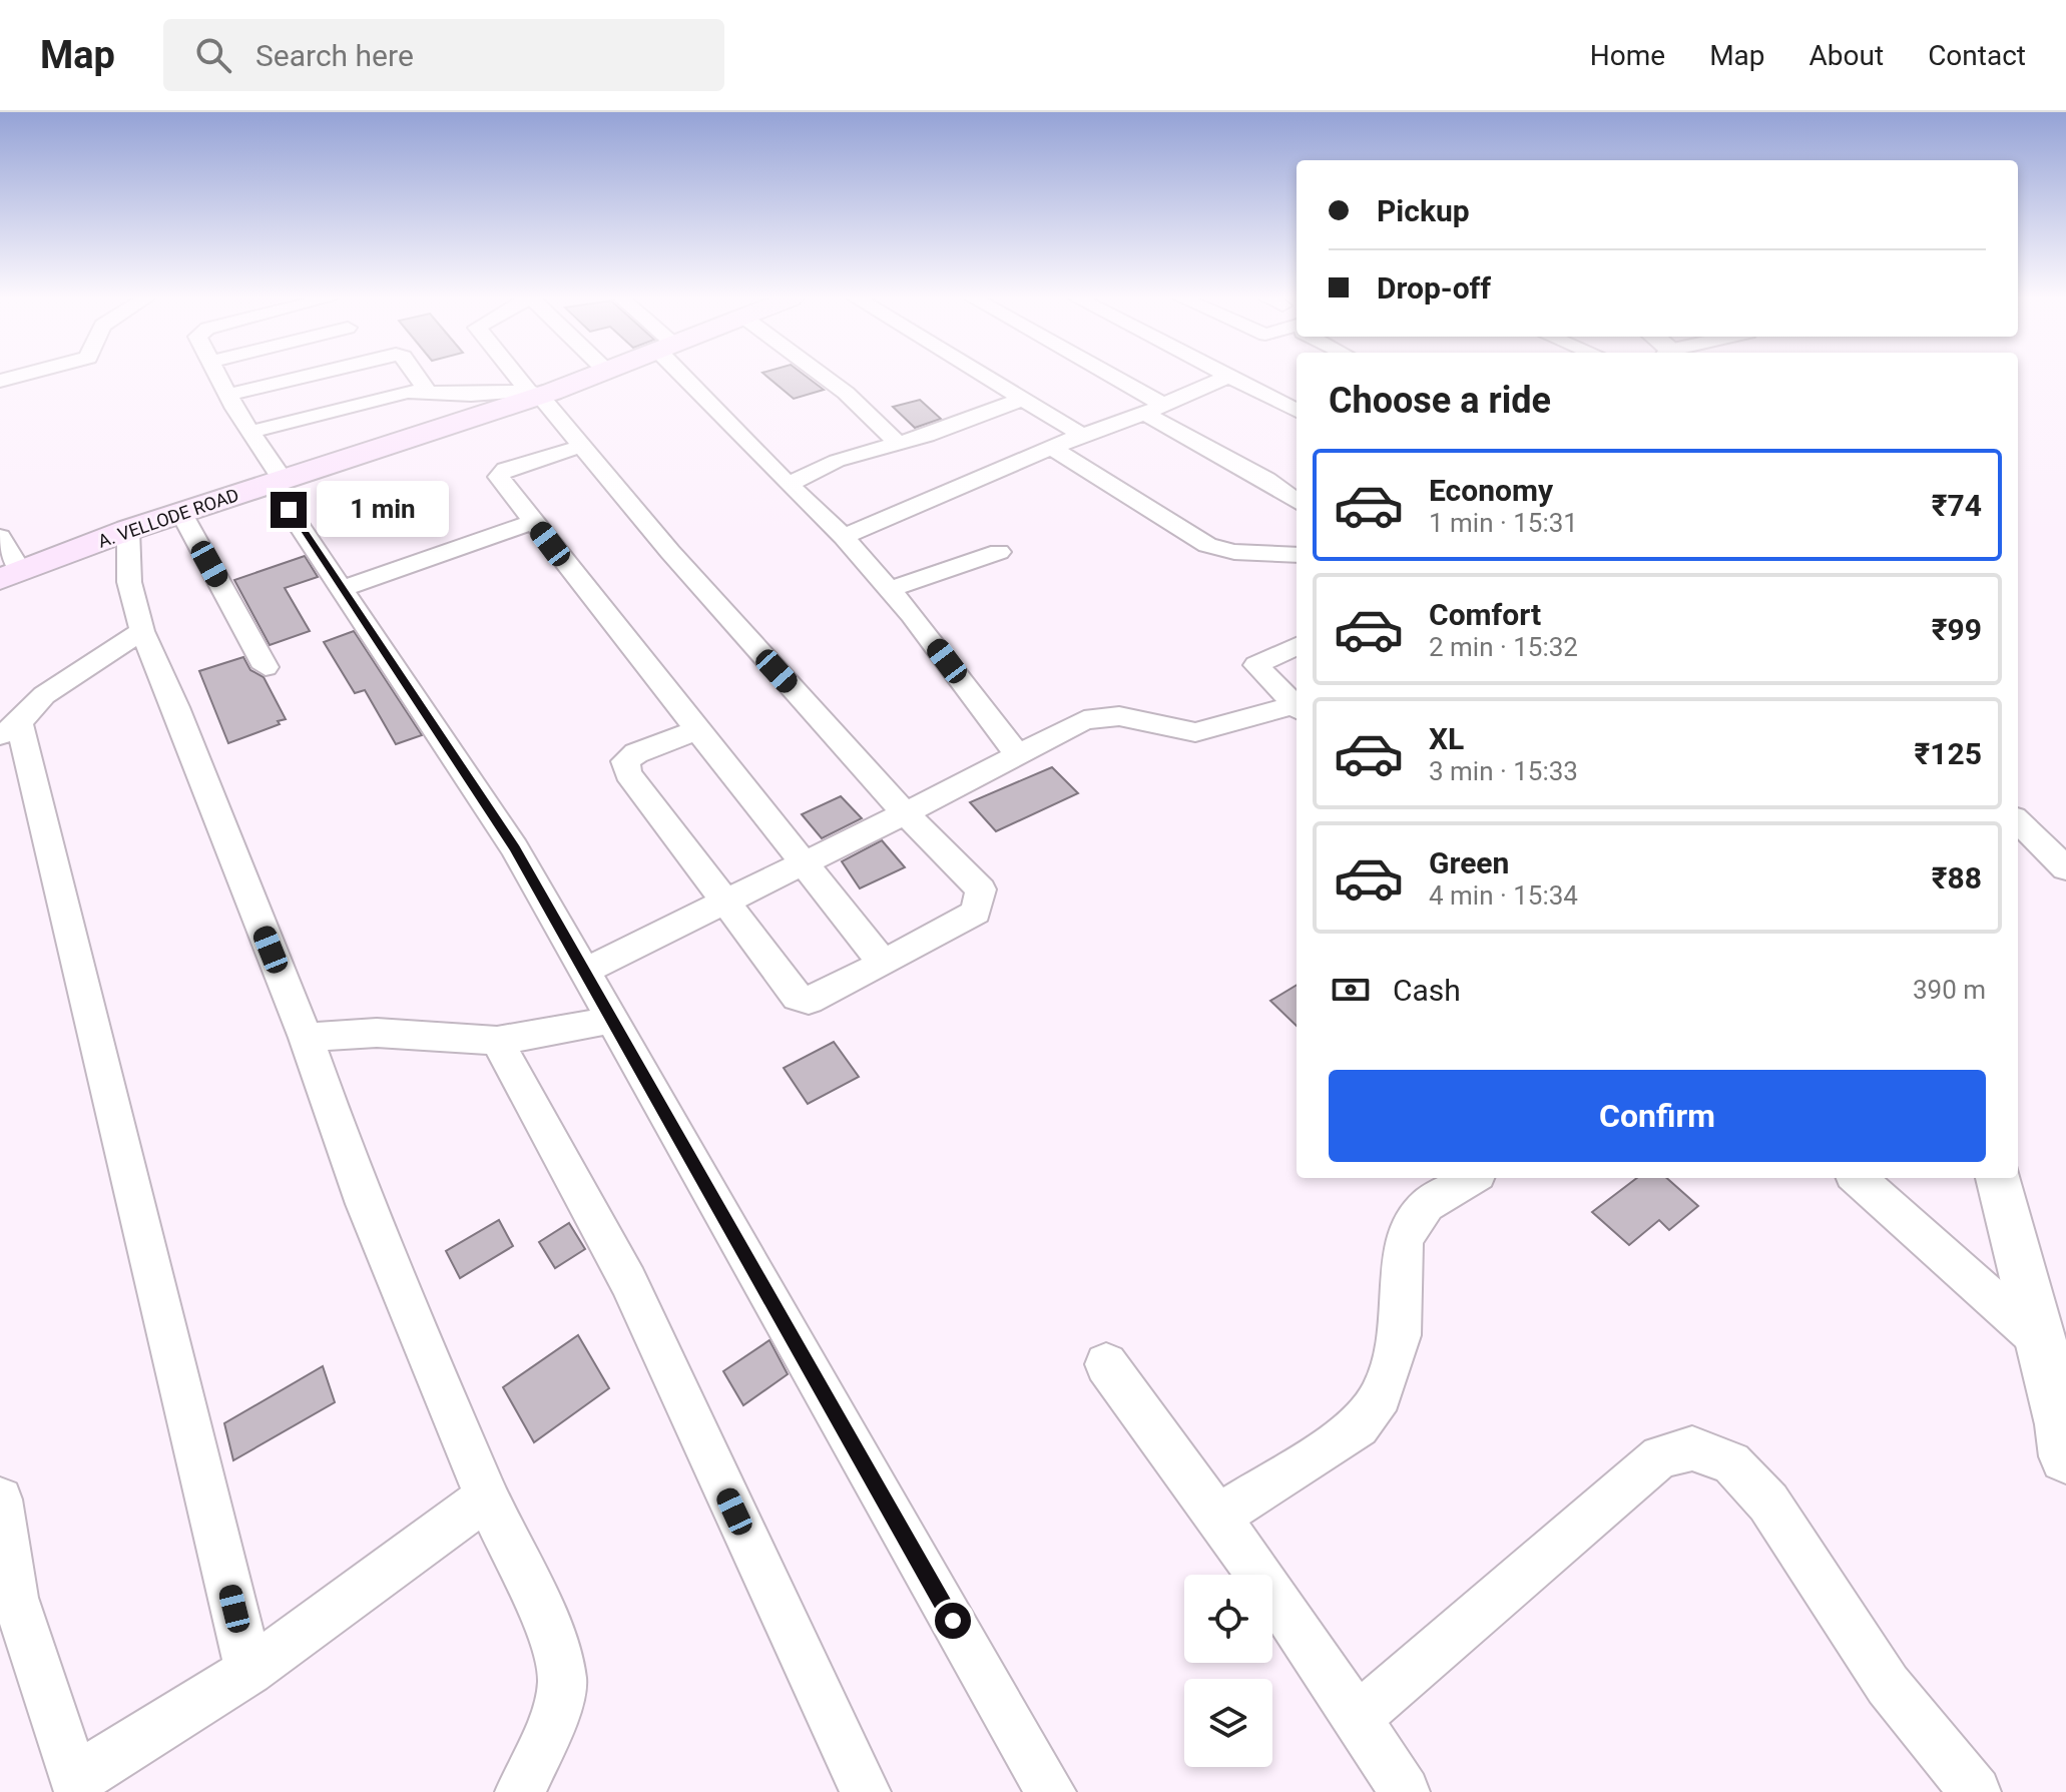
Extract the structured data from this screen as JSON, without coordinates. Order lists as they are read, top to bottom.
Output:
{
  "streets": {
    "main road": ["A. VELLODE ROAD"]
  },
  "page": {
    "header": "Map",
    "search": "Search here",
    "nav": [
      "Home",
      "Map",
      "About",
      "Contact"
    ],
    "banner": ["Pickup", "Drop-off"],
    "heading": "Choose a ride",
    "list": [
      {
        "name": "Economy",
        "note": "1 min · 15:31",
        "value": "₹74"
      },
      {
        "name": "Comfort",
        "note": "2 min · 15:32",
        "value": "₹99"
      },
      {
        "name": "XL",
        "note": "3 min · 15:33",
        "value": "₹125"
      },
      {
        "name": "Green",
        "note": "4 min · 15:34",
        "value": "₹88"
      }
    ],
    "bubble": "1 min",
    "pay": ["Cash", "390 m"],
    "buttons": "Confirm"
  }
}
